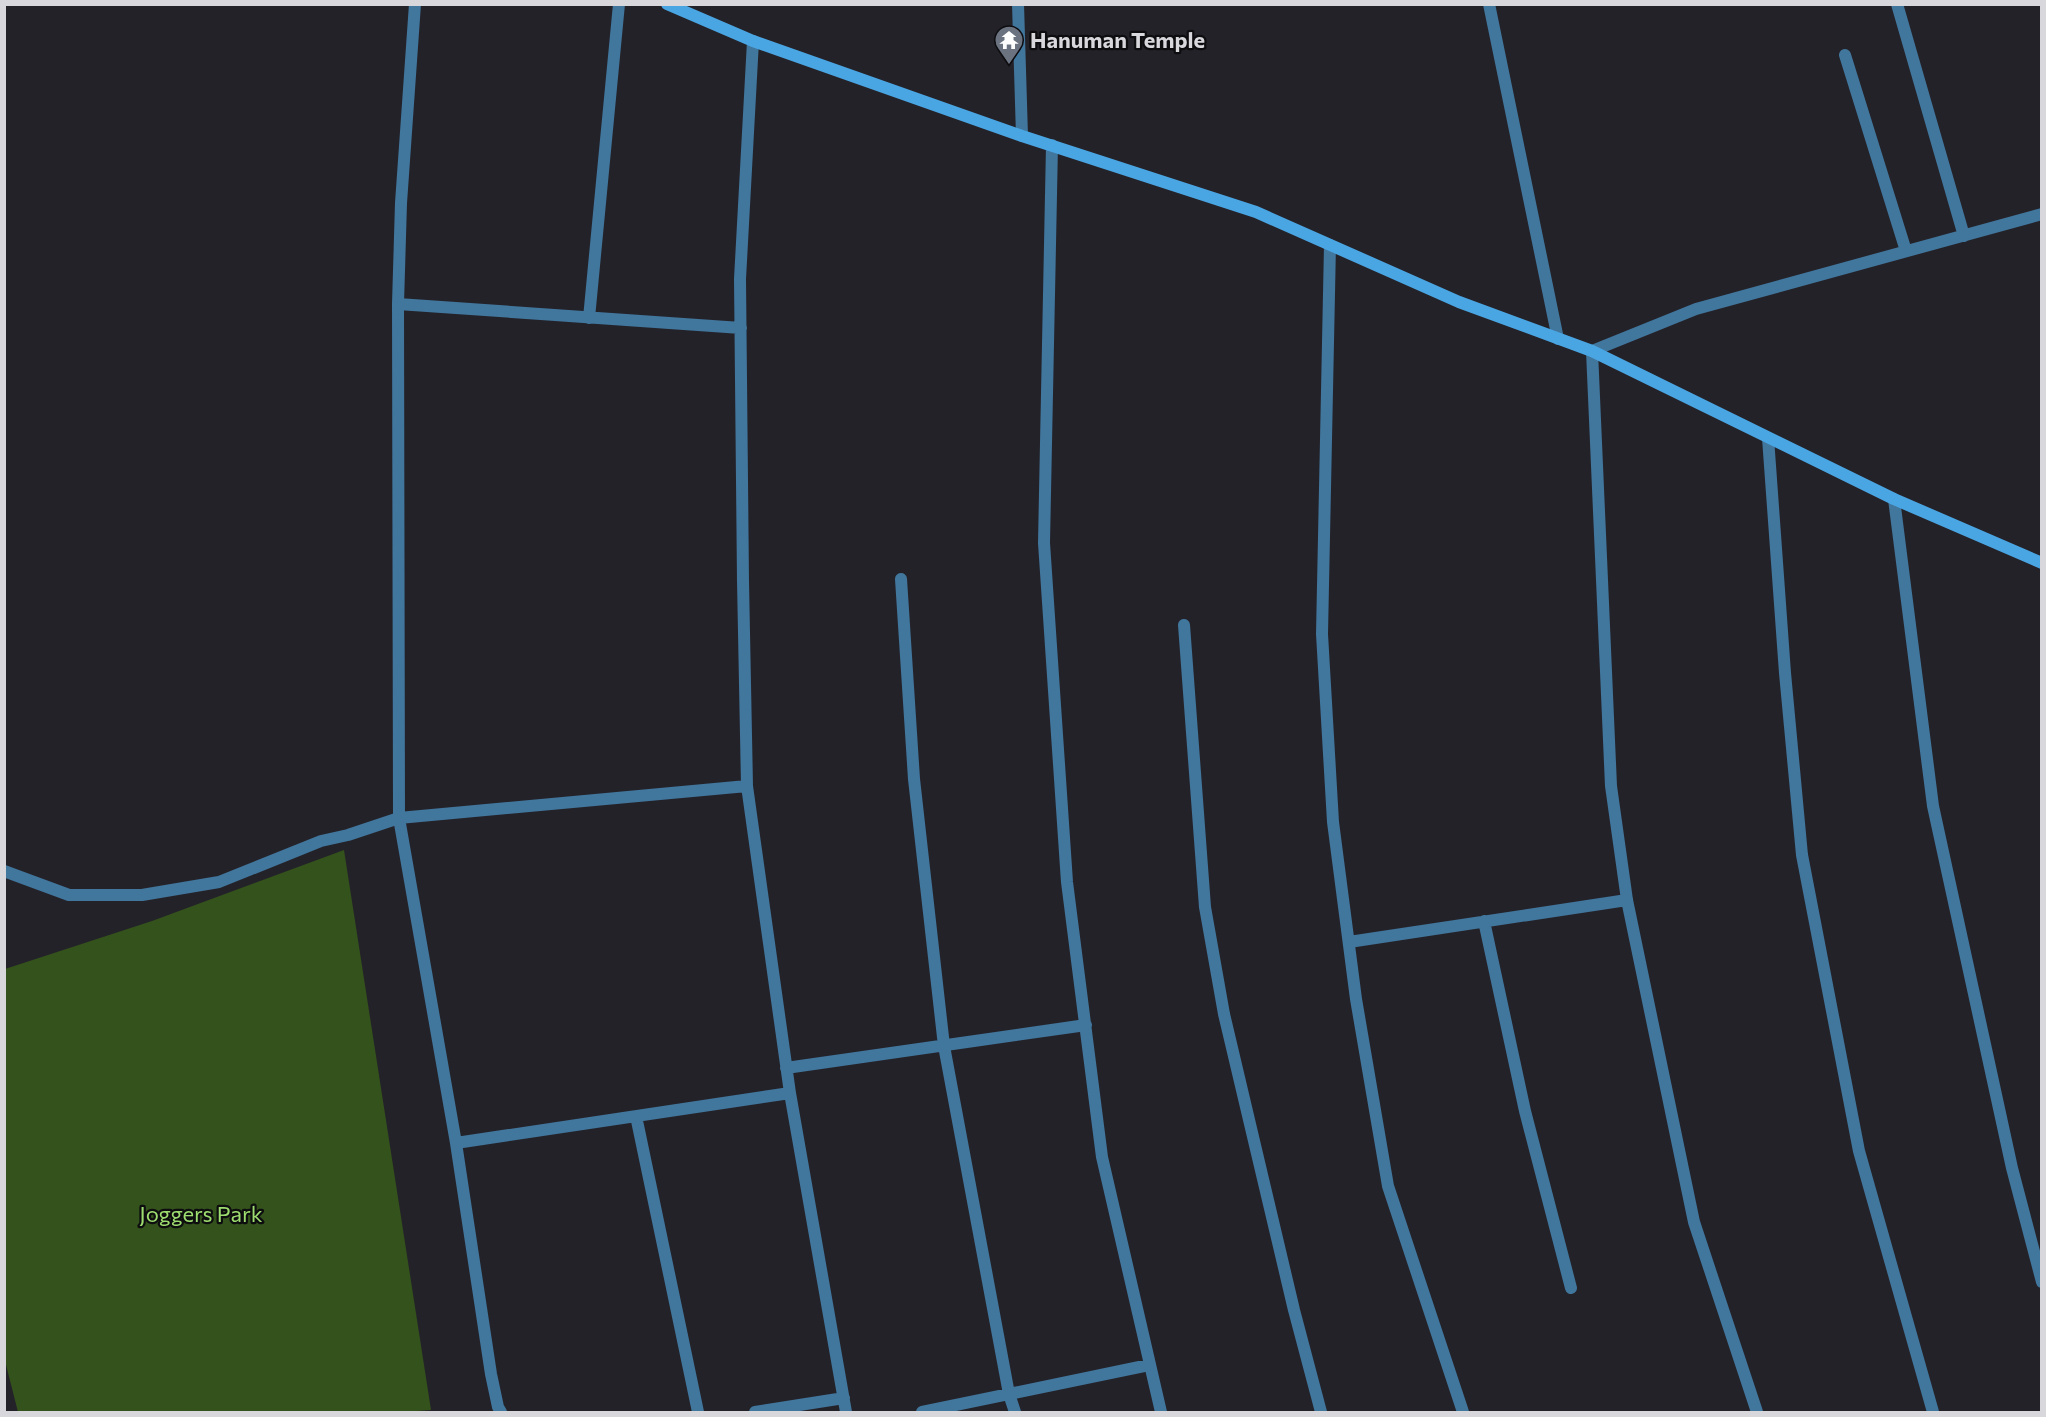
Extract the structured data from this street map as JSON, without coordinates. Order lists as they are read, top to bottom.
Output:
{
  "parks": ["Joggers Park"],
  "places": {
    "temple": ["Hanuman Temple"]
  }
}
